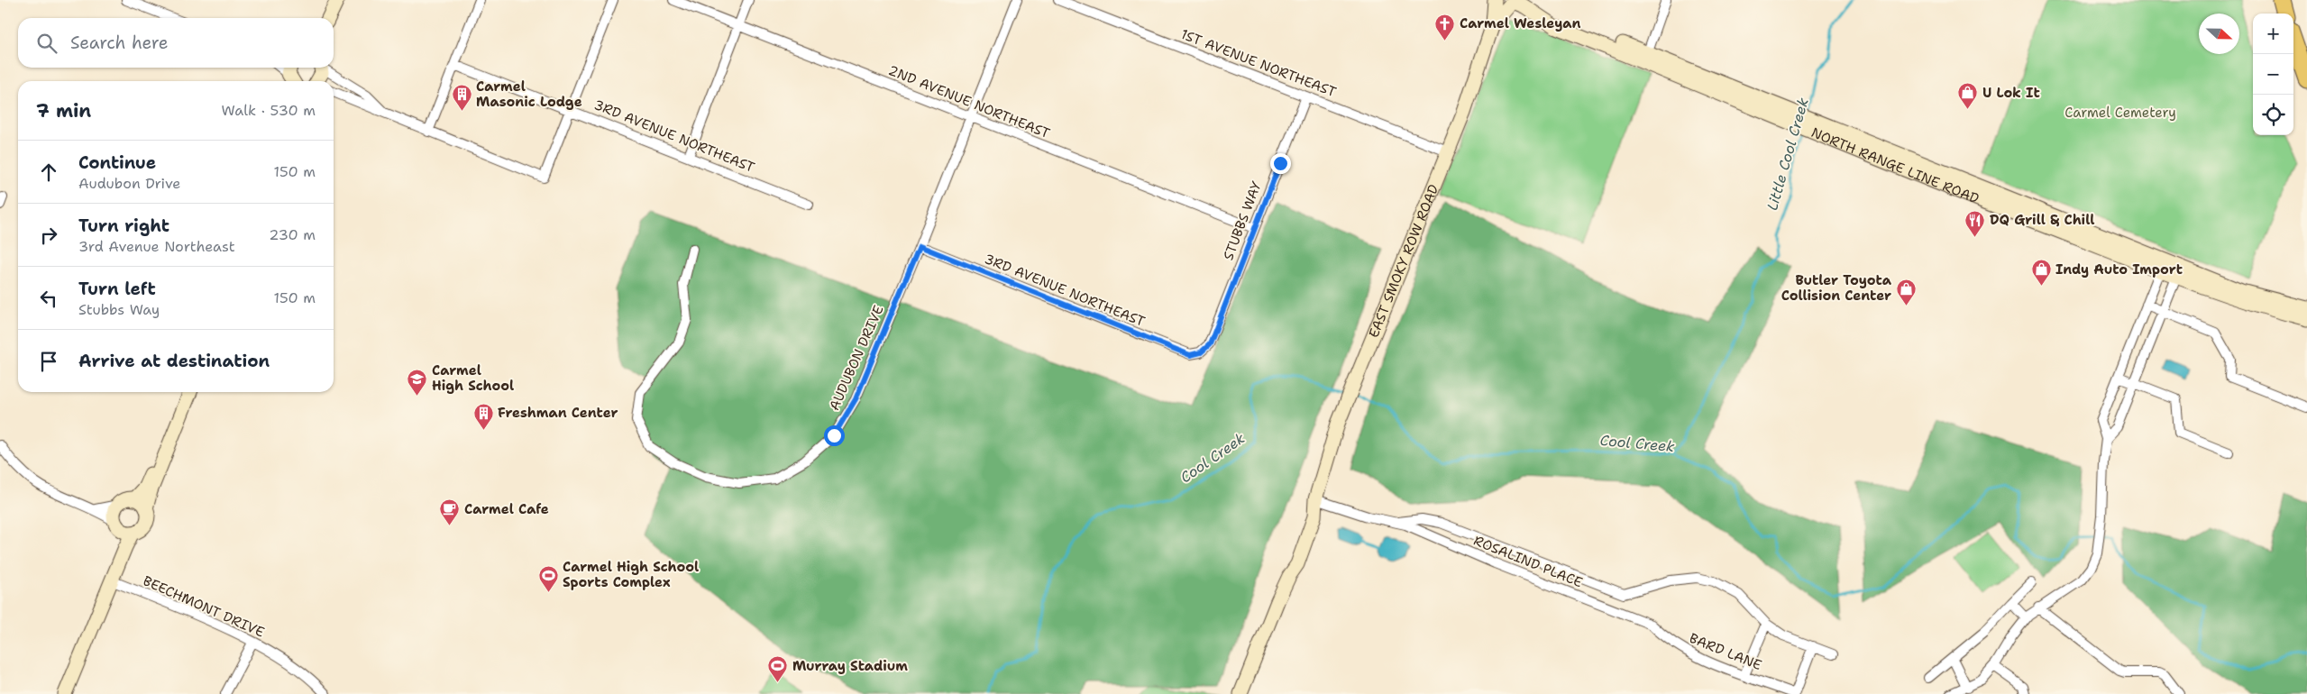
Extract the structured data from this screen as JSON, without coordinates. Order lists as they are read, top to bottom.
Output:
{
  "streets": {
    "main road": ["NORTH RANGE LINE ROAD", "EAST SMOKY ROW ROAD"],
    "street": [
      "1ST AVENUE NORTHEAST",
      "2ND AVENUE NORTHEAST",
      "3RD AVENUE NORTHEAST",
      "STUBBS WAY",
      "AUDUBON DRIVE",
      "ROSALIND PLACE",
      "BEECHMONT DRIVE",
      "BARD LANE"
    ]
  },
  "crossings": [
    ["1ST AVENUE NORTHEAST", "STUBBS WAY"],
    ["1ST AVENUE NORTHEAST", "EAST SMOKY ROW ROAD"],
    ["2ND AVENUE NORTHEAST", "STUBBS WAY"],
    ["2ND AVENUE NORTHEAST", "AUDUBON DRIVE"],
    ["3RD AVENUE NORTHEAST", "STUBBS WAY"],
    ["3RD AVENUE NORTHEAST", "AUDUBON DRIVE"],
    ["NORTH RANGE LINE ROAD", "EAST SMOKY ROW ROAD"],
    ["EAST SMOKY ROW ROAD", "ROSALIND PLACE"],
    ["ROSALIND PLACE", "BARD LANE"]
  ],
  "water": ["Little Cool Creek", "Cool Creek"],
  "parks": ["Carmel Cemetery"],
  "places": {
    "church": ["Carmel Wesleyan"],
    "shop": ["U Lok It", "Indy Auto Import", "Butler Toyota Collision Center"],
    "building": ["Carmel Masonic Lodge", "Freshman Center"],
    "restaurant": ["DQ Grill & Chill"],
    "school or university": ["Carmel High School"],
    "cafe": ["Carmel Cafe"],
    "sports": ["Carmel High School Sports Complex", "Murray Stadium"]
  },
  "north": "right",
  "page": {
    "map_buttons": ["+", "−"],
    "search": "Search here",
    "heading": ["7 min", "Walk · 530 m"],
    "list": [
      ["Continue", "Audubon Drive", "150 m"],
      ["Turn right", "3rd Avenue Northeast", "230 m"],
      ["Turn left", "Stubbs Way", "150 m"],
      "Arrive at destination"
    ]
  }
}
